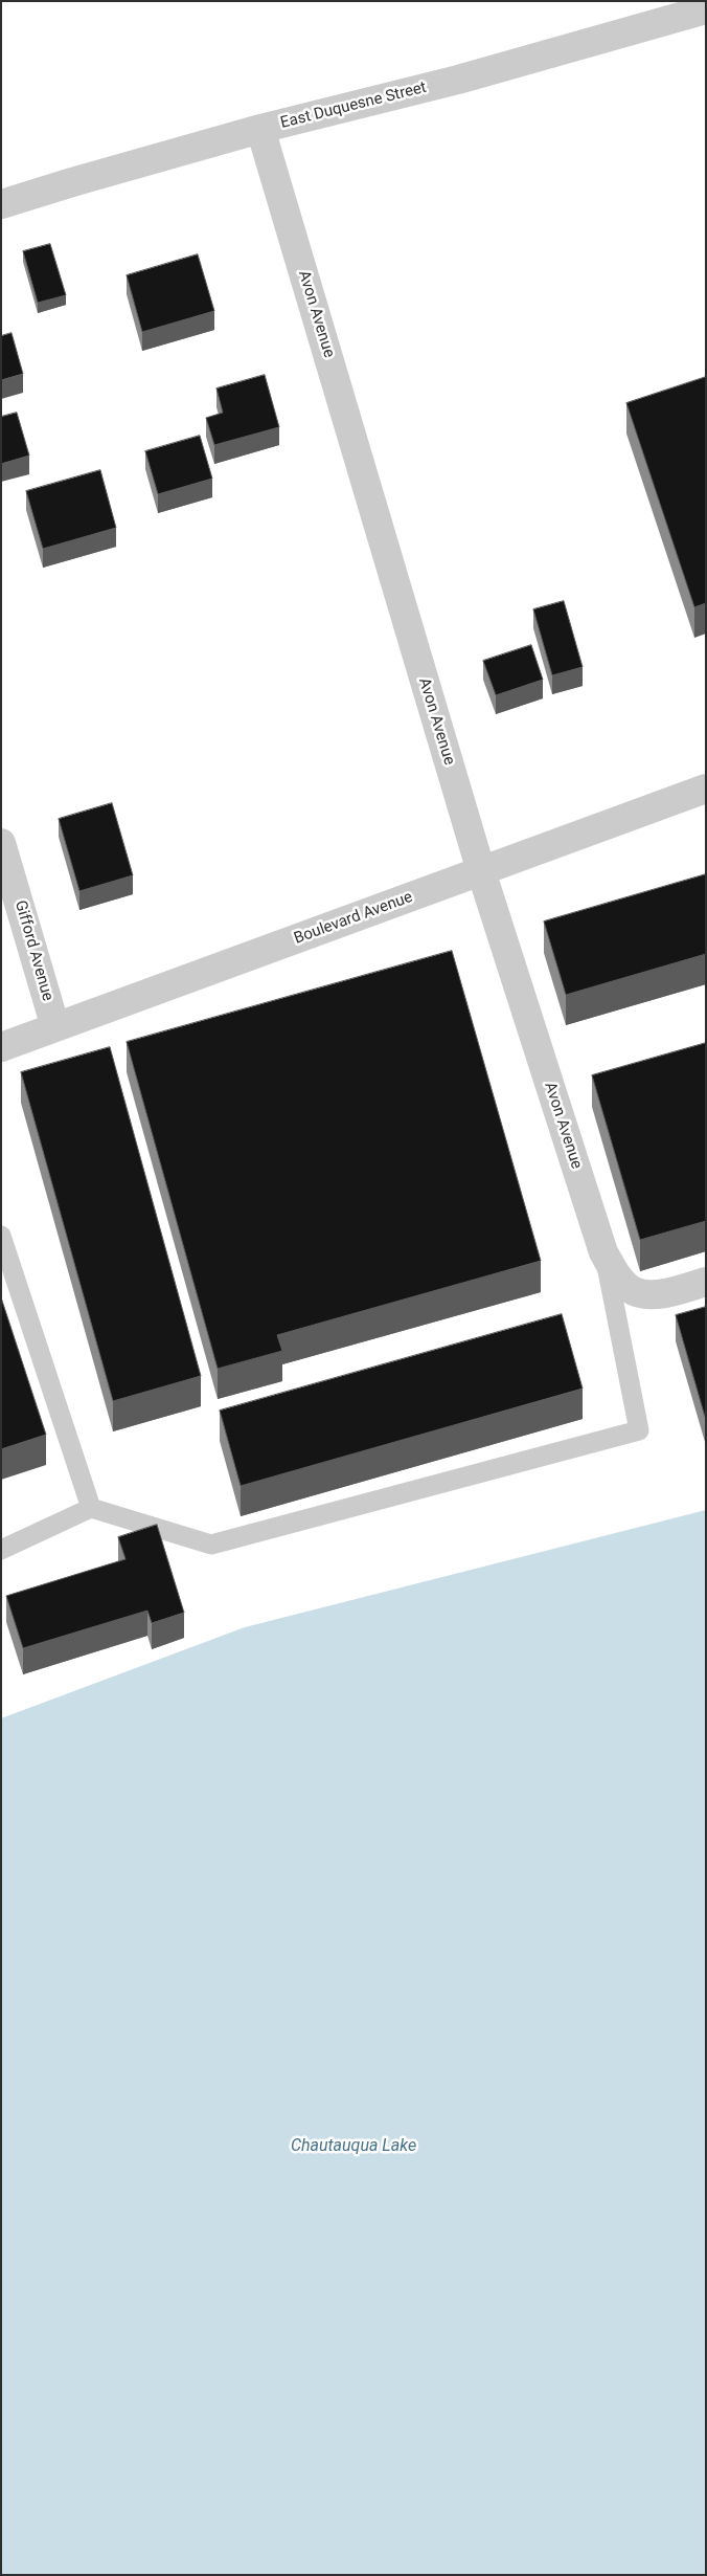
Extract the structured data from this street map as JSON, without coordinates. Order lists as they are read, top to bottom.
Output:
{
  "streets": {
    "street": [
      "East Duquesne Street",
      "Avon Avenue",
      "Boulevard Avenue",
      "Gifford Avenue"
    ]
  },
  "crossings": [
    ["East Duquesne Street", "Avon Avenue"],
    ["Avon Avenue", "Boulevard Avenue"],
    ["Boulevard Avenue", "Gifford Avenue"]
  ],
  "water": ["Chautauqua Lake"]
}
